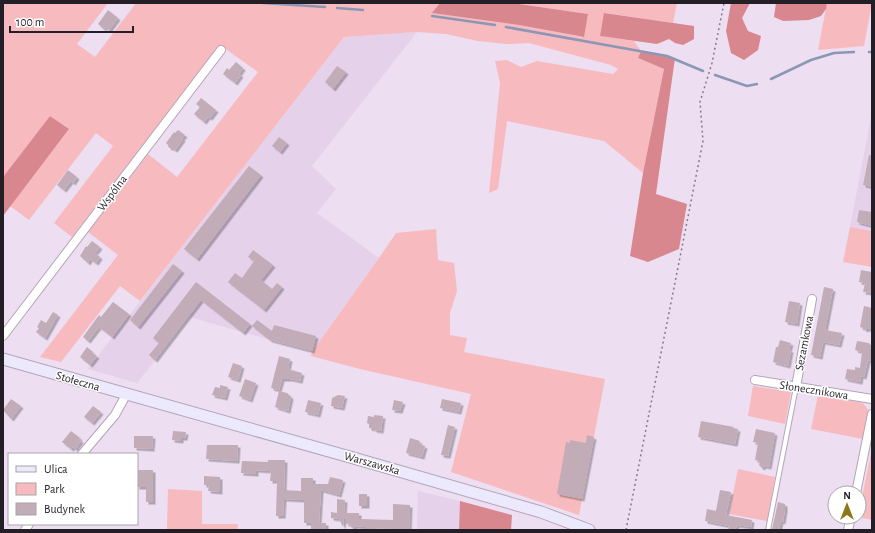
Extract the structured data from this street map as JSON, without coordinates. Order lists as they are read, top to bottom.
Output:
{
  "streets": {
    "main road": ["Stołeczna", "Warszawska"],
    "street": ["Wspólna", "Sezamkowa", "Słonecznikowa"]
  },
  "crossings": [
    ["Sezamkowa", "Słonecznikowa"],
    ["Stołeczna", "Warszawska"]
  ],
  "legend": ["Ulica", "Park", "Budynek"],
  "scale_bar": "100 m",
  "north": "top"
}
